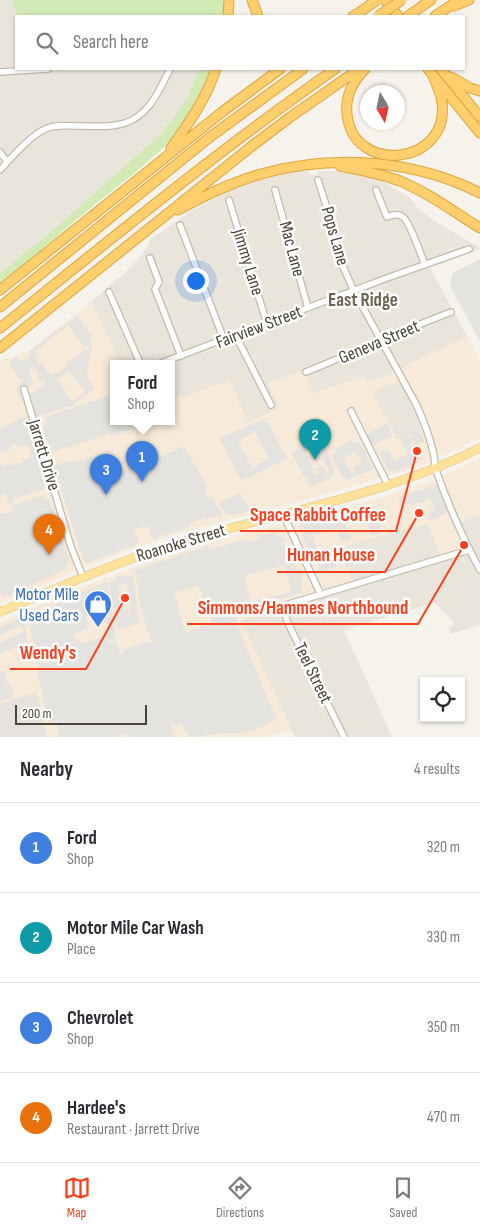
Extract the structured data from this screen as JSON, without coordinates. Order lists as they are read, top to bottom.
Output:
{
  "streets": {
    "main road": ["Roanoke Street"],
    "street": [
      "Pops Lane",
      "Mac Lane",
      "Jimmy Lane",
      "Fairview Street",
      "Geneva Street",
      "Jarrett Drive",
      "Teel Street"
    ]
  },
  "crossings": [
    ["Pops Lane", "Fairview Street"],
    ["Pops Lane", "Geneva Street"],
    ["Pops Lane", "Roanoke Street"],
    ["Mac Lane", "Fairview Street"],
    ["Jimmy Lane", "Fairview Street"],
    ["Jarrett Drive", "Roanoke Street"]
  ],
  "districts": ["East Ridge"],
  "places": {
    "other": [
      "Space Rabbit Coffee",
      "Hunan House",
      "Simmons/Hammes Northbound",
      "Wendy's"
    ],
    "shop": ["Motor Mile Used Cars"]
  },
  "scale_bar": "200 m",
  "north": "bottom",
  "page": {
    "search": "Search here",
    "popup": ["Ford", "Shop"],
    "pins": [
      "2",
      "1",
      "3",
      "4"
    ],
    "scale": "200 m",
    "heading": ["Nearby", "4 results"],
    "list": [
      {
        "mark": "1",
        "name": "Ford",
        "note": "Shop",
        "value": "320 m"
      },
      {
        "mark": "2",
        "name": "Motor Mile Car Wash",
        "note": "Place",
        "value": "330 m"
      },
      {
        "mark": "3",
        "name": "Chevrolet",
        "note": "Shop",
        "value": "350 m"
      },
      {
        "mark": "4",
        "name": "Hardee's",
        "note": "Restaurant · Jarrett Drive",
        "value": "470 m"
      }
    ],
    "nav": ["Map", "Directions", "Saved"]
  }
}
